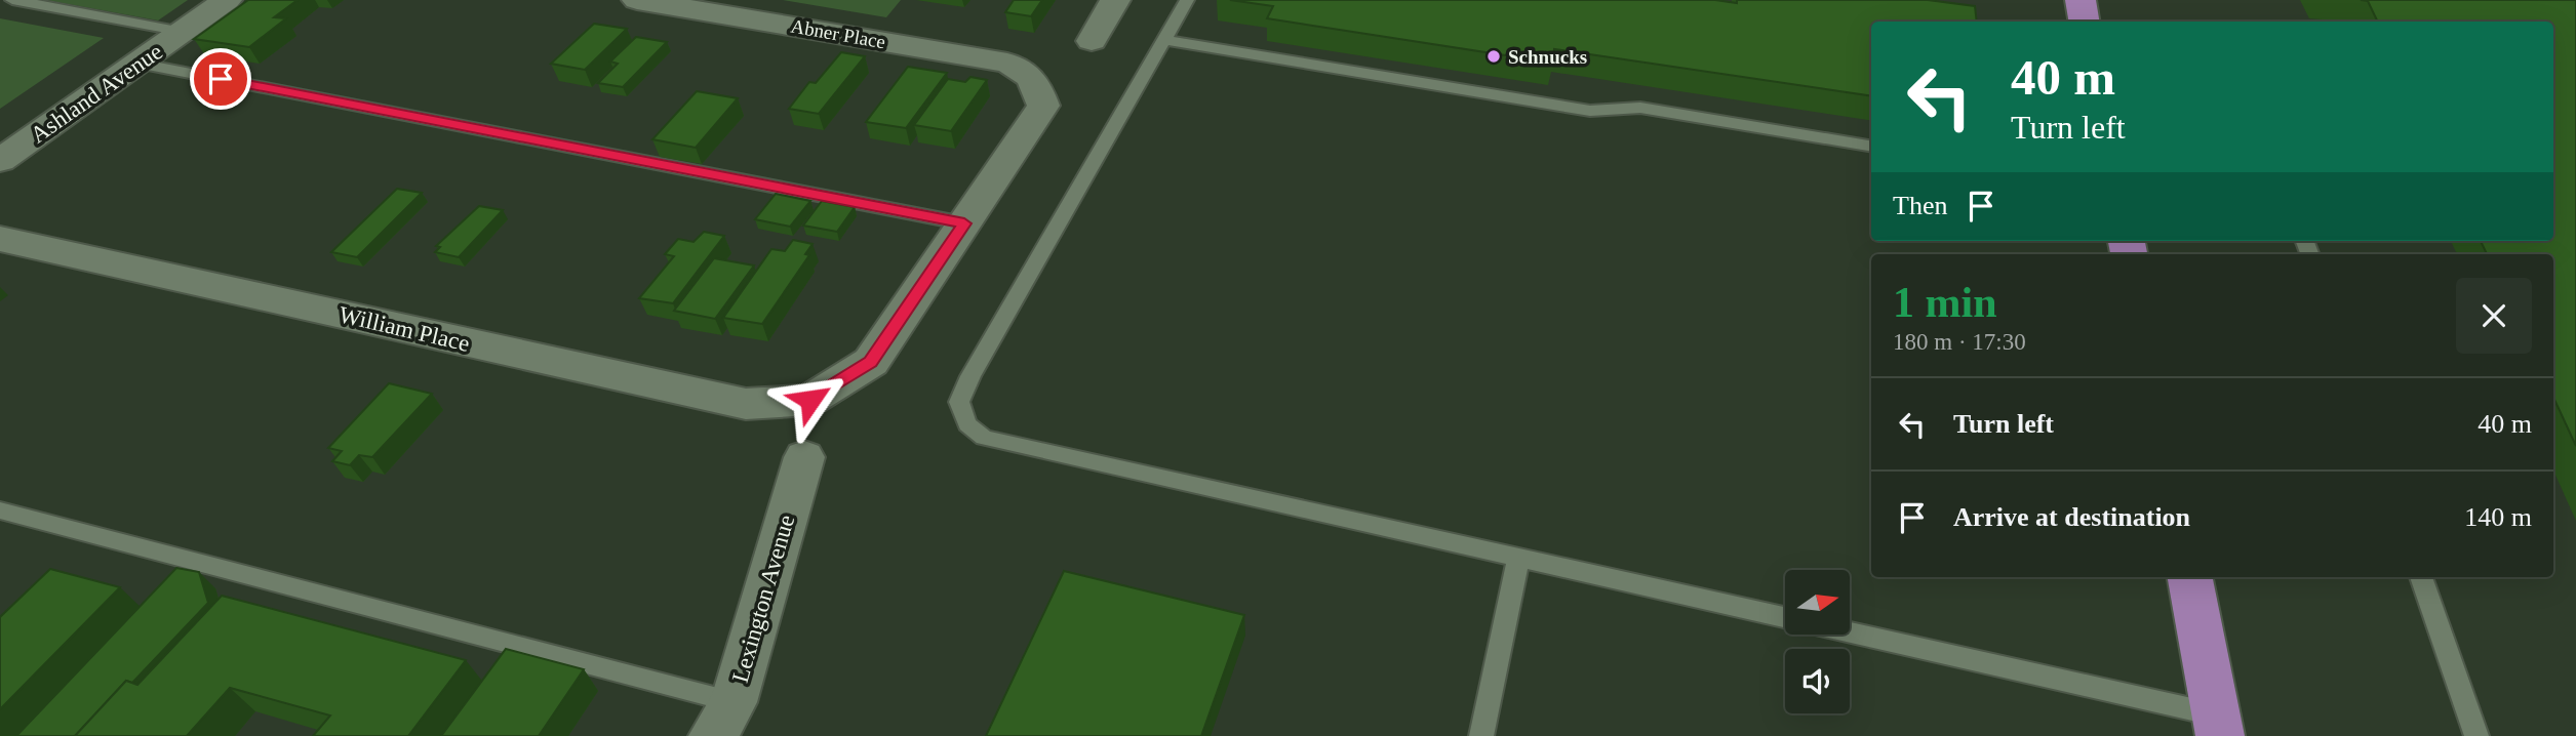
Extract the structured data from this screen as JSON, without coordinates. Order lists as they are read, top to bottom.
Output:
{
  "streets": {
    "street": [
      "Abner Place",
      "Ashland Avenue",
      "William Place",
      "Lexington Avenue"
    ]
  },
  "crossings": [
    ["Abner Place", "William Place"]
  ],
  "places": ["Schnucks"],
  "north": "right",
  "page": {
    "turn": ["40 m", "Turn left"],
    "then": "Then",
    "heading": ["1 min", "180 m · 17:30"],
    "list": [
      {
        "name": "Turn left",
        "value": "40 m"
      },
      {
        "name": "Arrive at destination",
        "value": "140 m"
      }
    ]
  }
}
